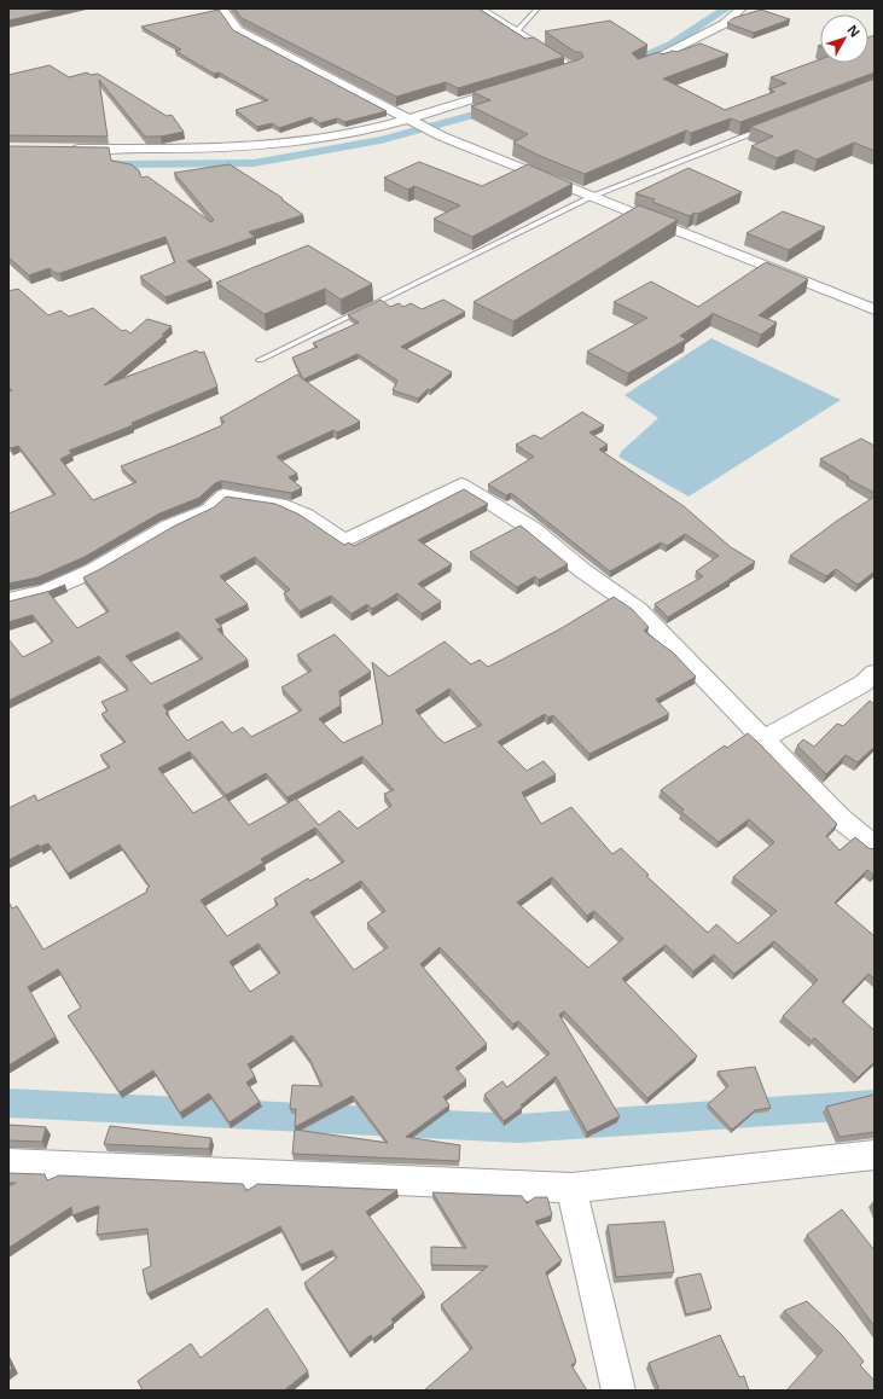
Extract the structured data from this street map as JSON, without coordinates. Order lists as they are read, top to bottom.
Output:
{
  "north": "top right"
}
